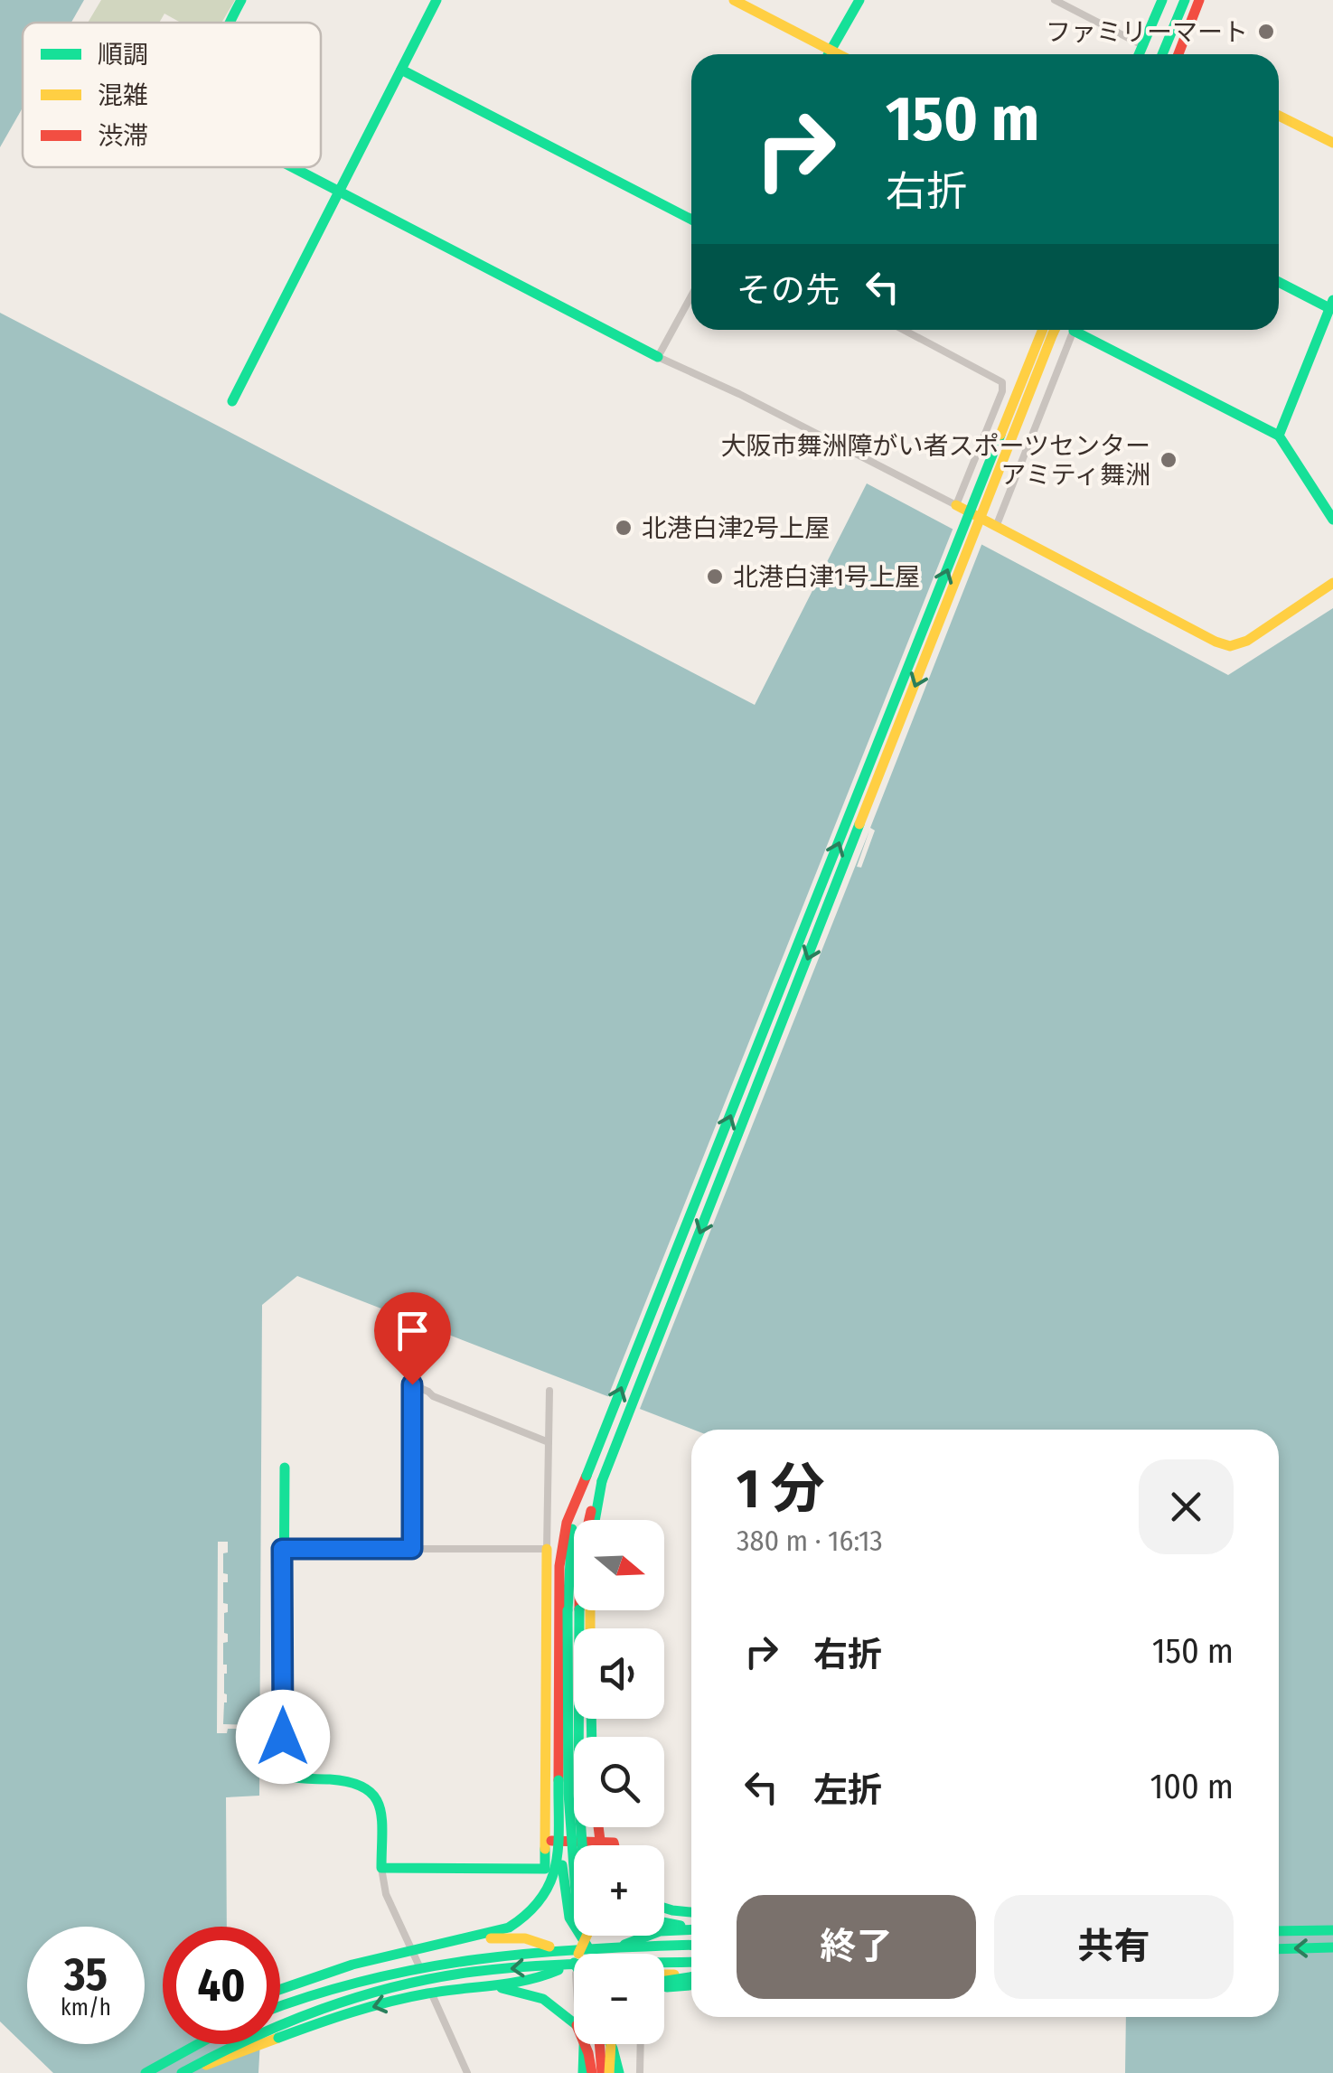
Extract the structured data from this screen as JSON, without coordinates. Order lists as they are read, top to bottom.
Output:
{
  "places": [
    "ファミリーマート",
    "大阪市舞洲障がい者スポーツセンター アミティ舞洲",
    "北港白津2号上屋",
    "北港白津1号上屋"
  ],
  "legend": ["順調", "混雑", "渋滞"],
  "north": "right",
  "page": {
    "turn": ["150 m", "右折"],
    "then": "その先",
    "heading": ["1 分", "380 m · 16:13"],
    "map_buttons": ["+", "−"],
    "list": [
      {
        "name": "右折",
        "value": "150 m"
      },
      {
        "name": "左折",
        "value": "100 m"
      }
    ],
    "buttons": ["終了", "共有"],
    "speed": "35 km/h",
    "limit": "40"
  }
}
